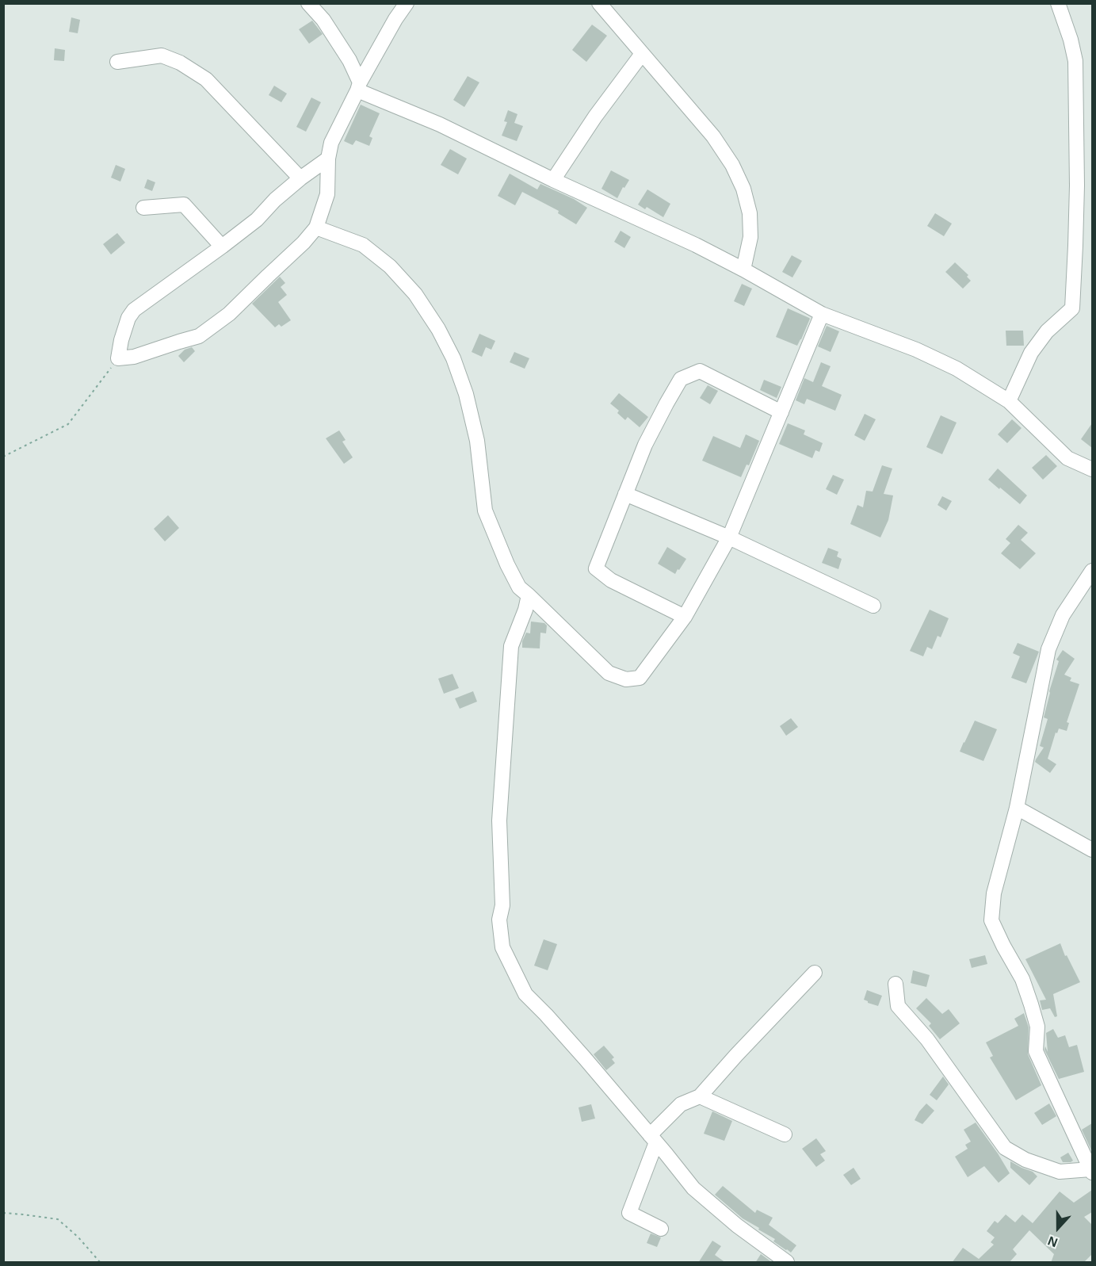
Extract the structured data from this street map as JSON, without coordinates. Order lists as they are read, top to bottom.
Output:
{
  "north": "bottom"
}
